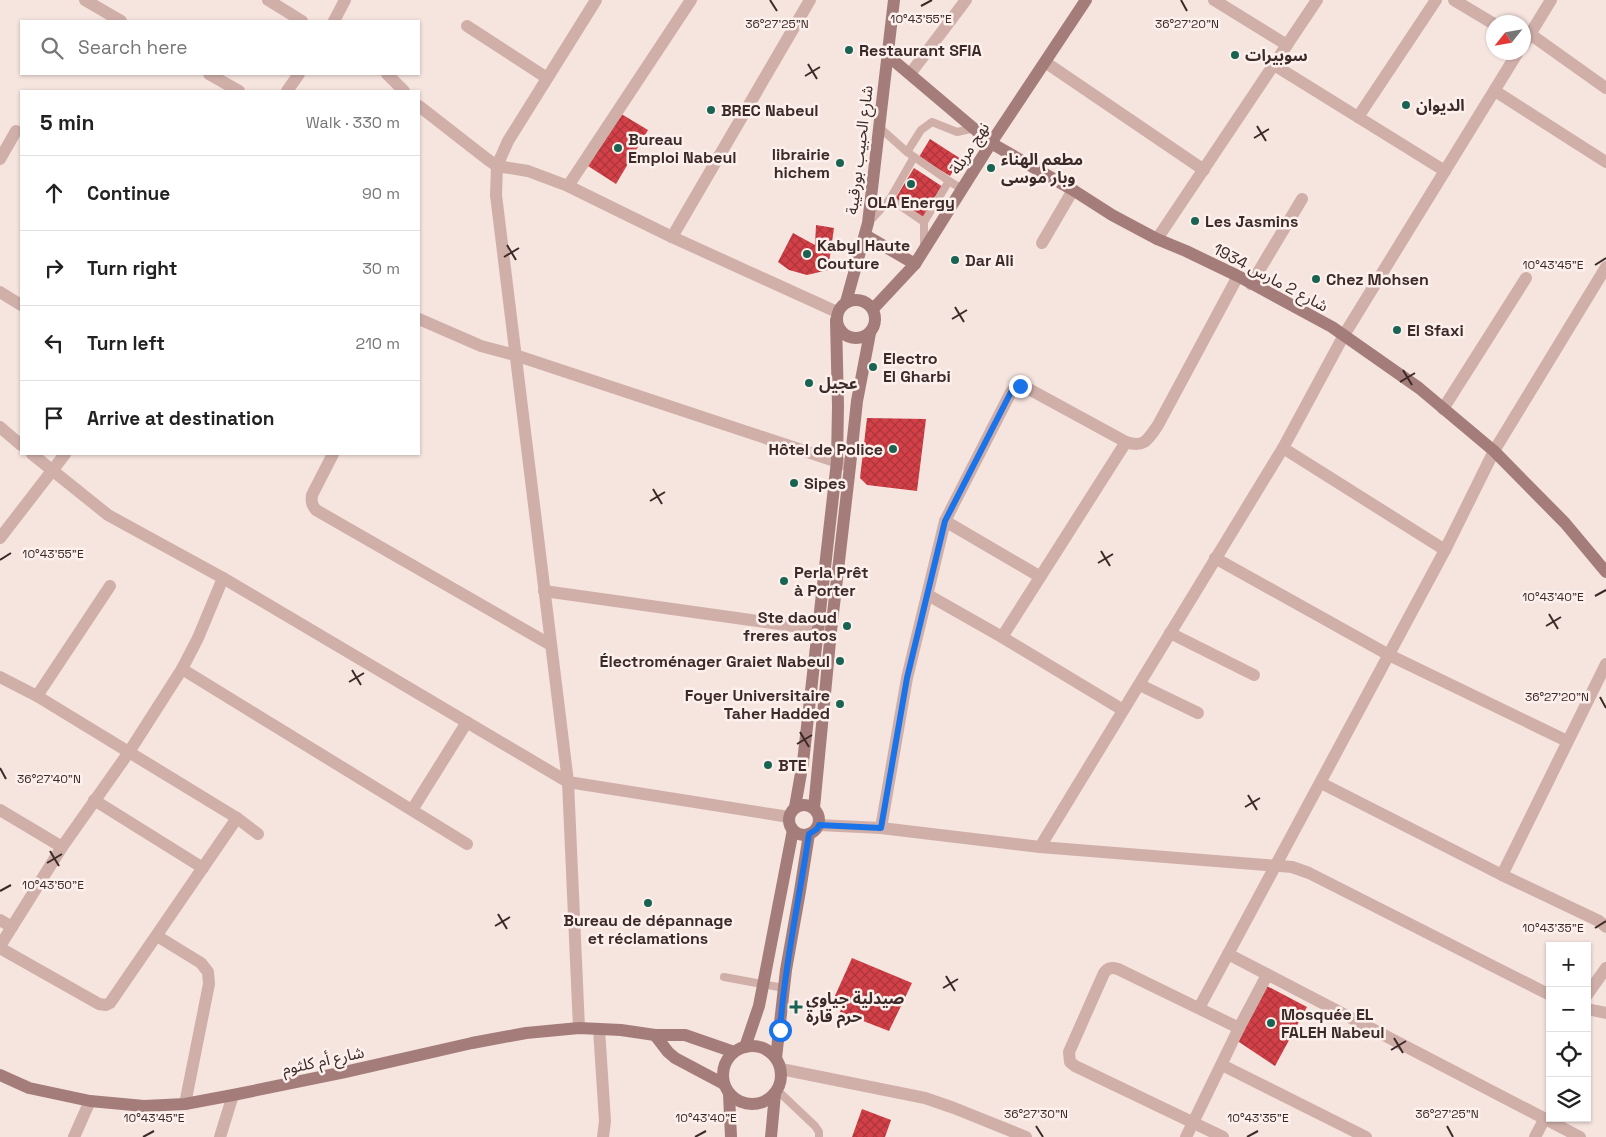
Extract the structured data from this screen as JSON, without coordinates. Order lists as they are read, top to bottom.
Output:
{
  "streets": {
    "main road": [
      "نهج مربلة",
      "شارع الحبيب بورقيبة",
      "شارع 2 مارس 1934",
      "شارع أم كلثوم"
    ]
  },
  "crossings": [
    ["نهج مربلة", "شارع الحبيب بورقيبة"],
    ["نهج مربلة", "شارع 2 مارس 1934"],
    ["شارع الحبيب بورقيبة", "شارع 2 مارس 1934"]
  ],
  "places": {
    "other": [
      "Restaurant SFIA",
      "سوبيرات",
      "الديوان",
      "BREC Nabeul",
      "Bureau Emploi Nabeul",
      "librairie hichem",
      "مطعم الهناء وبار موسى",
      "OLA Energy",
      "Les Jasmins",
      "Kabyl Haute Couture",
      "Dar Ali",
      "Chez Mohsen",
      "El Sfaxi",
      "Electro El Gharbi",
      "عجيل",
      "Hôtel de Police",
      "Sipes",
      "Perla Prêt à Porter",
      "Ste daoud freres autos",
      "Électroménager Graiet Nabeul",
      "Foyer Universitaire Taher Hadded",
      "BTE",
      "Bureau de dépannage et réclamations",
      "Mosquée EL FALEH Nabeul"
    ],
    "health": ["صيدلية جياوي حرم قارة"]
  },
  "north": "bottom left",
  "page": {
    "search": "Search here",
    "heading": ["5 min", "Walk · 330 m"],
    "list": [
      ["Continue", "90 m"],
      ["Turn right", "30 m"],
      ["Turn left", "210 m"],
      "Arrive at destination"
    ],
    "map_buttons": ["+", "−"]
  },
  "coordinates": [
    "10°43'55\"E",
    "36°27'25\"N",
    "36°27'20\"N",
    "10°43'45\"E",
    "10°43'40\"E",
    "36°27'40\"N",
    "10°43'50\"E",
    "10°43'35\"E",
    "36°27'30\"N"
  ]
}
